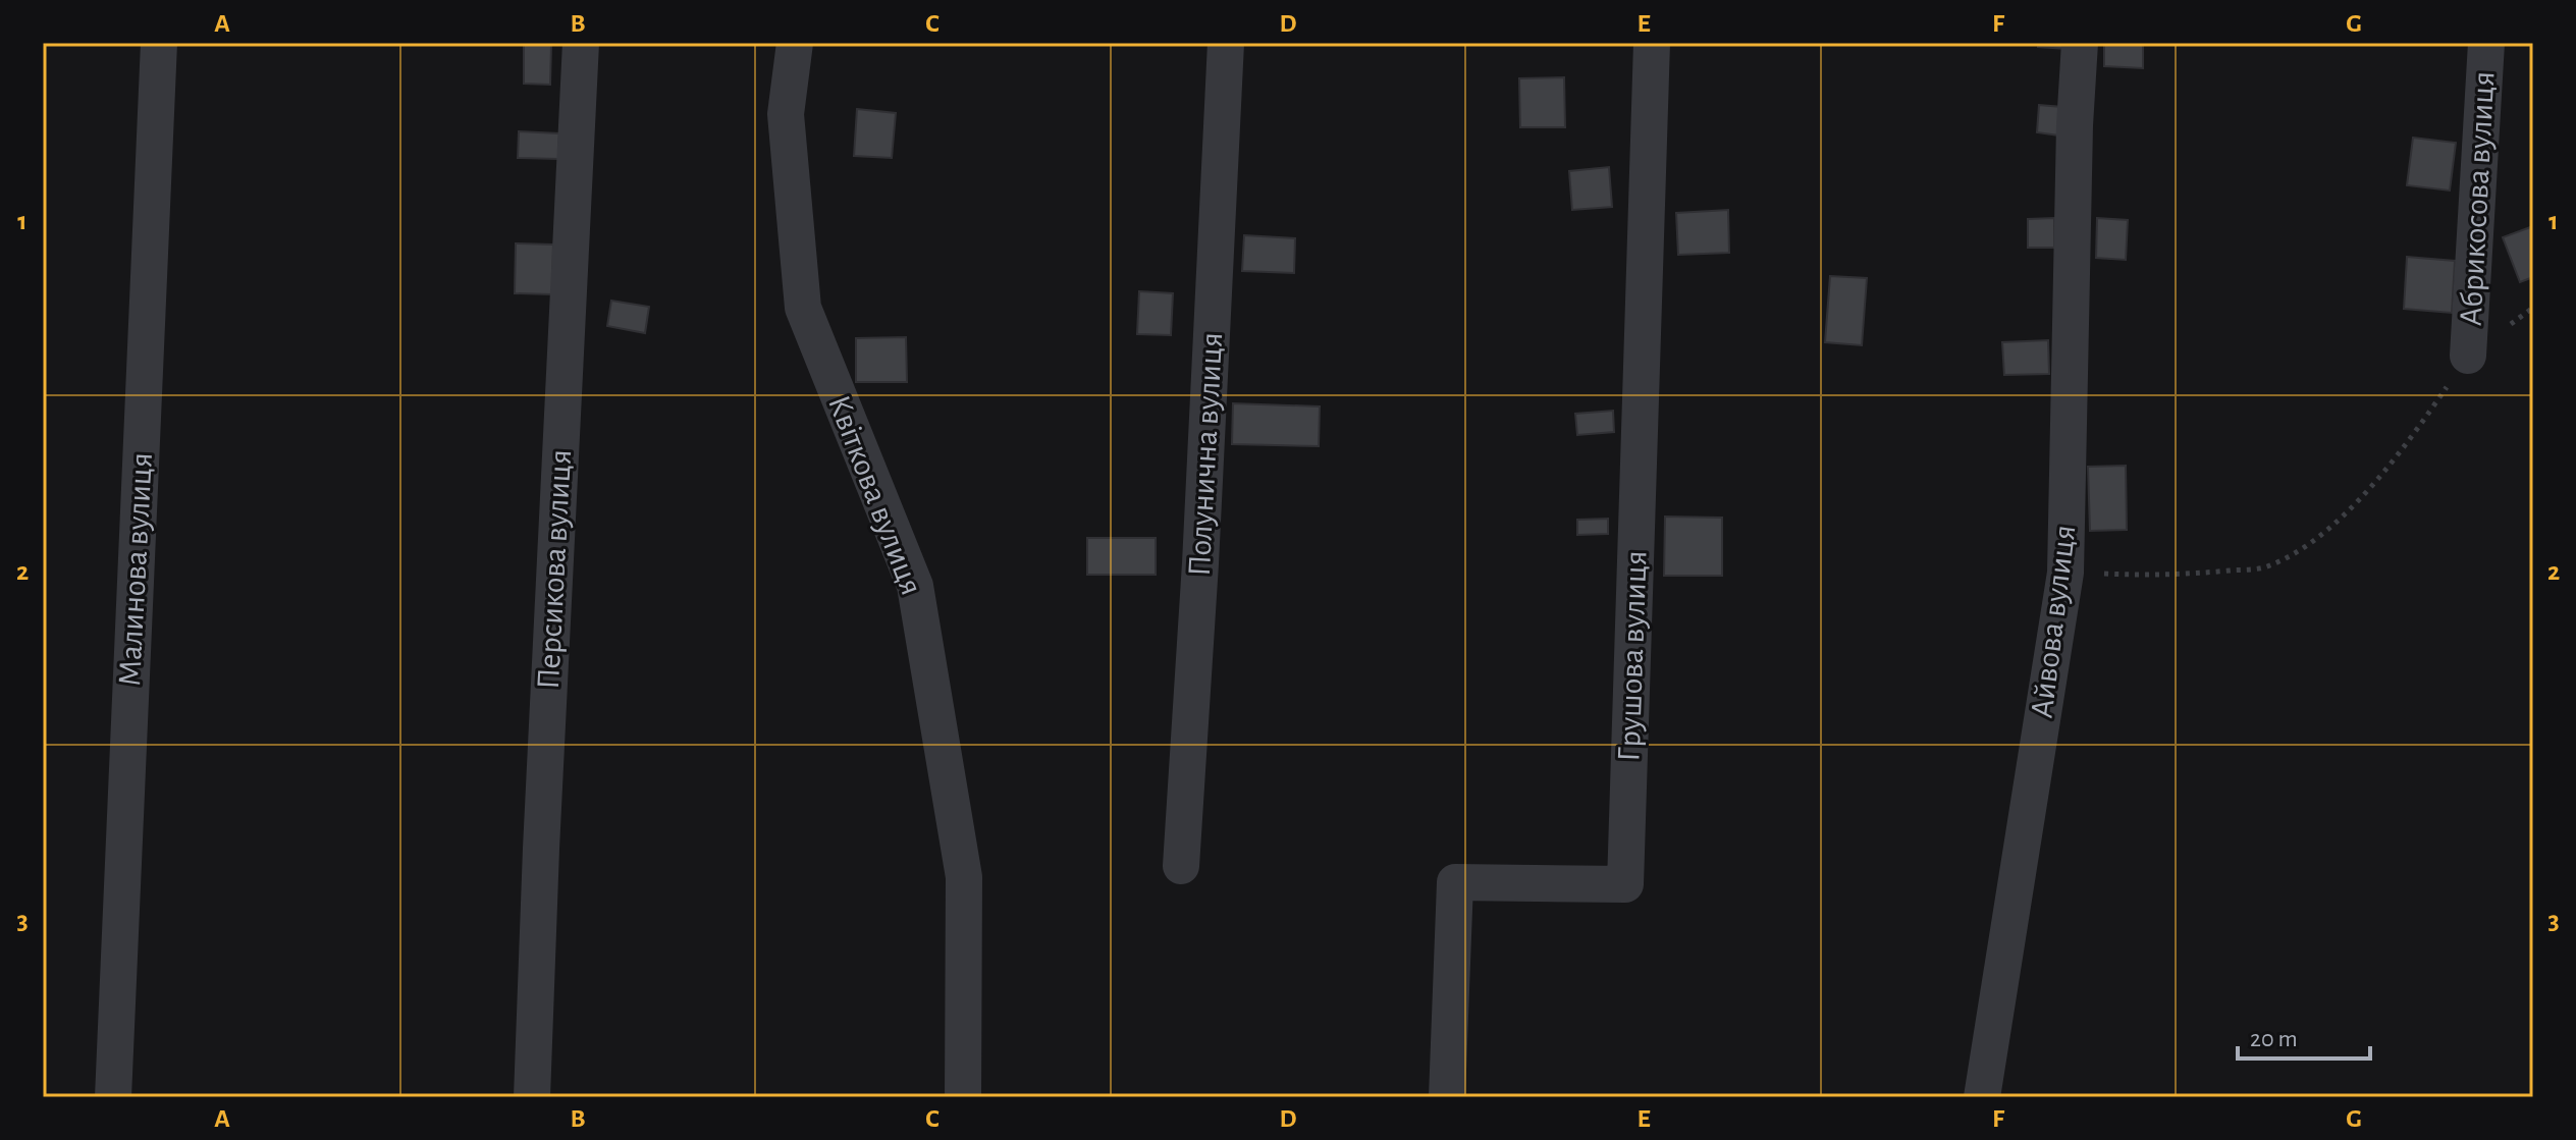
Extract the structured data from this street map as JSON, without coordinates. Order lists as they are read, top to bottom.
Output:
{
  "streets": {
    "street": [
      "Абрикосова вулиця",
      "Полунична вулиця",
      "Квіткова вулиця",
      "Малинова вулиця",
      "Персикова вулиця",
      "Айвова вулиця",
      "Грушова вулиця"
    ]
  },
  "scale_bar": "20 m",
  "grid": {
    "columns": [
      "A",
      "B",
      "C",
      "D",
      "E",
      "F",
      "G"
    ],
    "rows": ["1", "2", "3"]
  }
}
